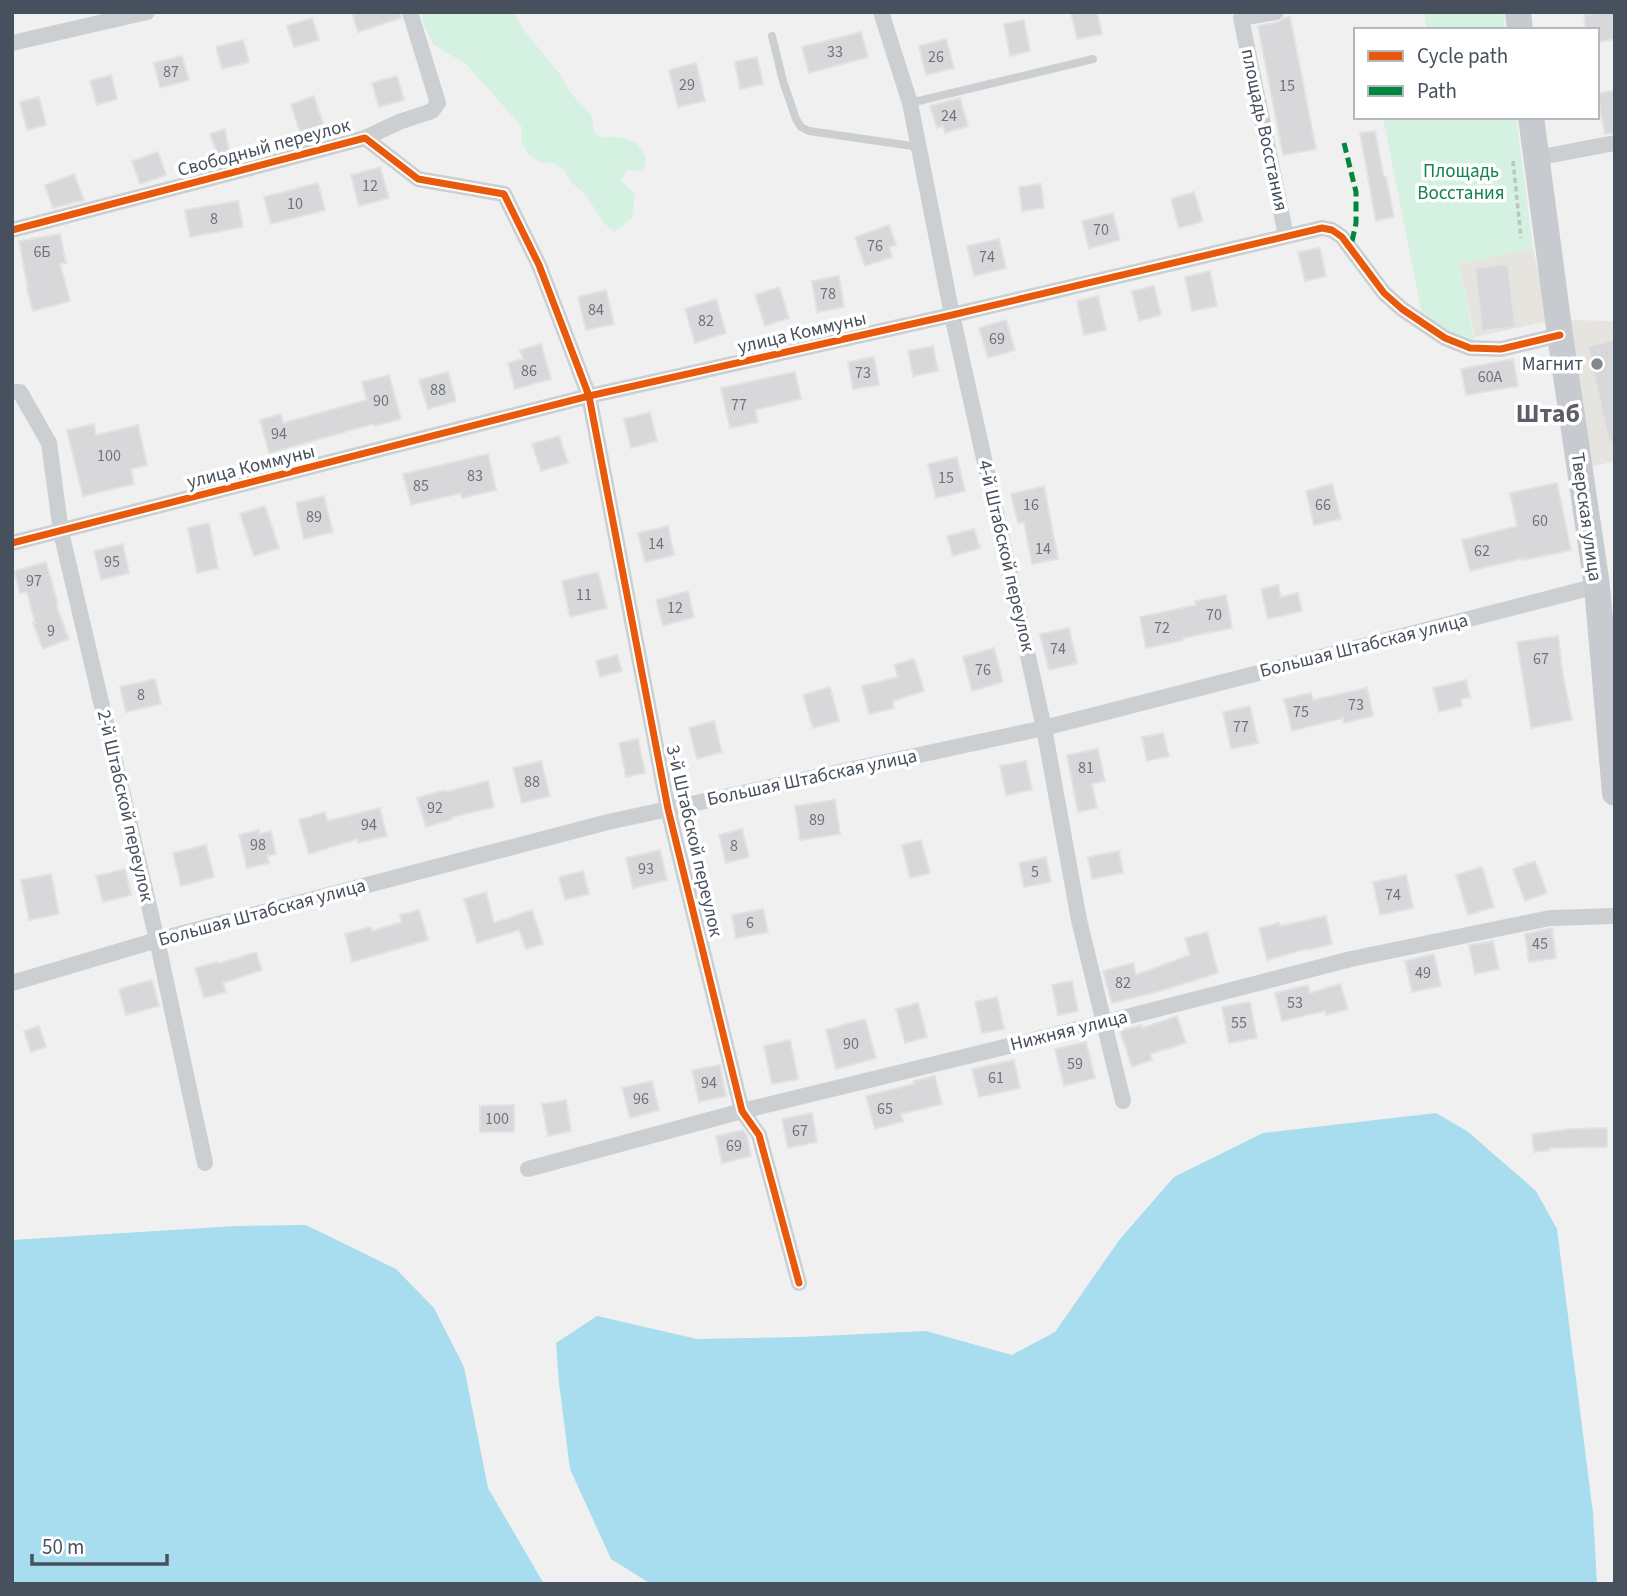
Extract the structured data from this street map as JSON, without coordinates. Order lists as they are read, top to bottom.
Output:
{
  "streets": {
    "main road": ["Тверская улица"],
    "street": [
      "площадь Восстания",
      "Свободный переулок",
      "улица Коммуны",
      "4-й Штабской переулок",
      "Большая Штабская улица",
      "2-й Штабской переулок",
      "3-й Штабской переулок",
      "Нижняя улица"
    ]
  },
  "crossings": [
    ["площадь Восстания", "улица Коммуны"],
    ["Свободный переулок", "улица Коммуны"],
    ["Свободный переулок", "3-й Штабской переулок"],
    ["улица Коммуны", "Тверская улица"],
    ["улица Коммуны", "4-й Штабской переулок"],
    ["улица Коммуны", "2-й Штабской переулок"],
    ["улица Коммуны", "3-й Штабской переулок"],
    ["Тверская улица", "Большая Штабская улица"],
    ["4-й Штабской переулок", "Большая Штабская улица"],
    ["4-й Штабской переулок", "Нижняя улица"],
    ["Большая Штабская улица", "2-й Штабской переулок"],
    ["Большая Штабская улица", "3-й Штабской переулок"],
    ["3-й Штабской переулок", "Нижняя улица"]
  ],
  "districts": ["Штаб"],
  "parks": ["Площадь Восстания"],
  "places": ["Магнит"],
  "house_numbers": [
    "33",
    "26",
    "87",
    "29",
    "15",
    "24",
    "12",
    "10",
    "8",
    "70",
    "76",
    "6Б",
    "74",
    "78",
    "84",
    "82",
    "69",
    "86",
    "73",
    "60А",
    "88",
    "90",
    "77",
    "94",
    "100",
    "83",
    "15",
    "85",
    "16",
    "66",
    "89",
    "60",
    "14",
    "14",
    "62",
    "95",
    "97",
    "11",
    "12",
    "70",
    "72",
    "9",
    "74",
    "67",
    "76",
    "8",
    "73",
    "75",
    "77",
    "81",
    "88",
    "92",
    "89",
    "94",
    "98",
    "8",
    "93",
    "5",
    "74",
    "6",
    "45",
    "49",
    "82",
    "53",
    "55",
    "90",
    "59",
    "61",
    "94",
    "96",
    "65",
    "100",
    "67",
    "69"
  ],
  "legend": ["Cycle path", "Path"],
  "scale_bar": "50 m"
}
